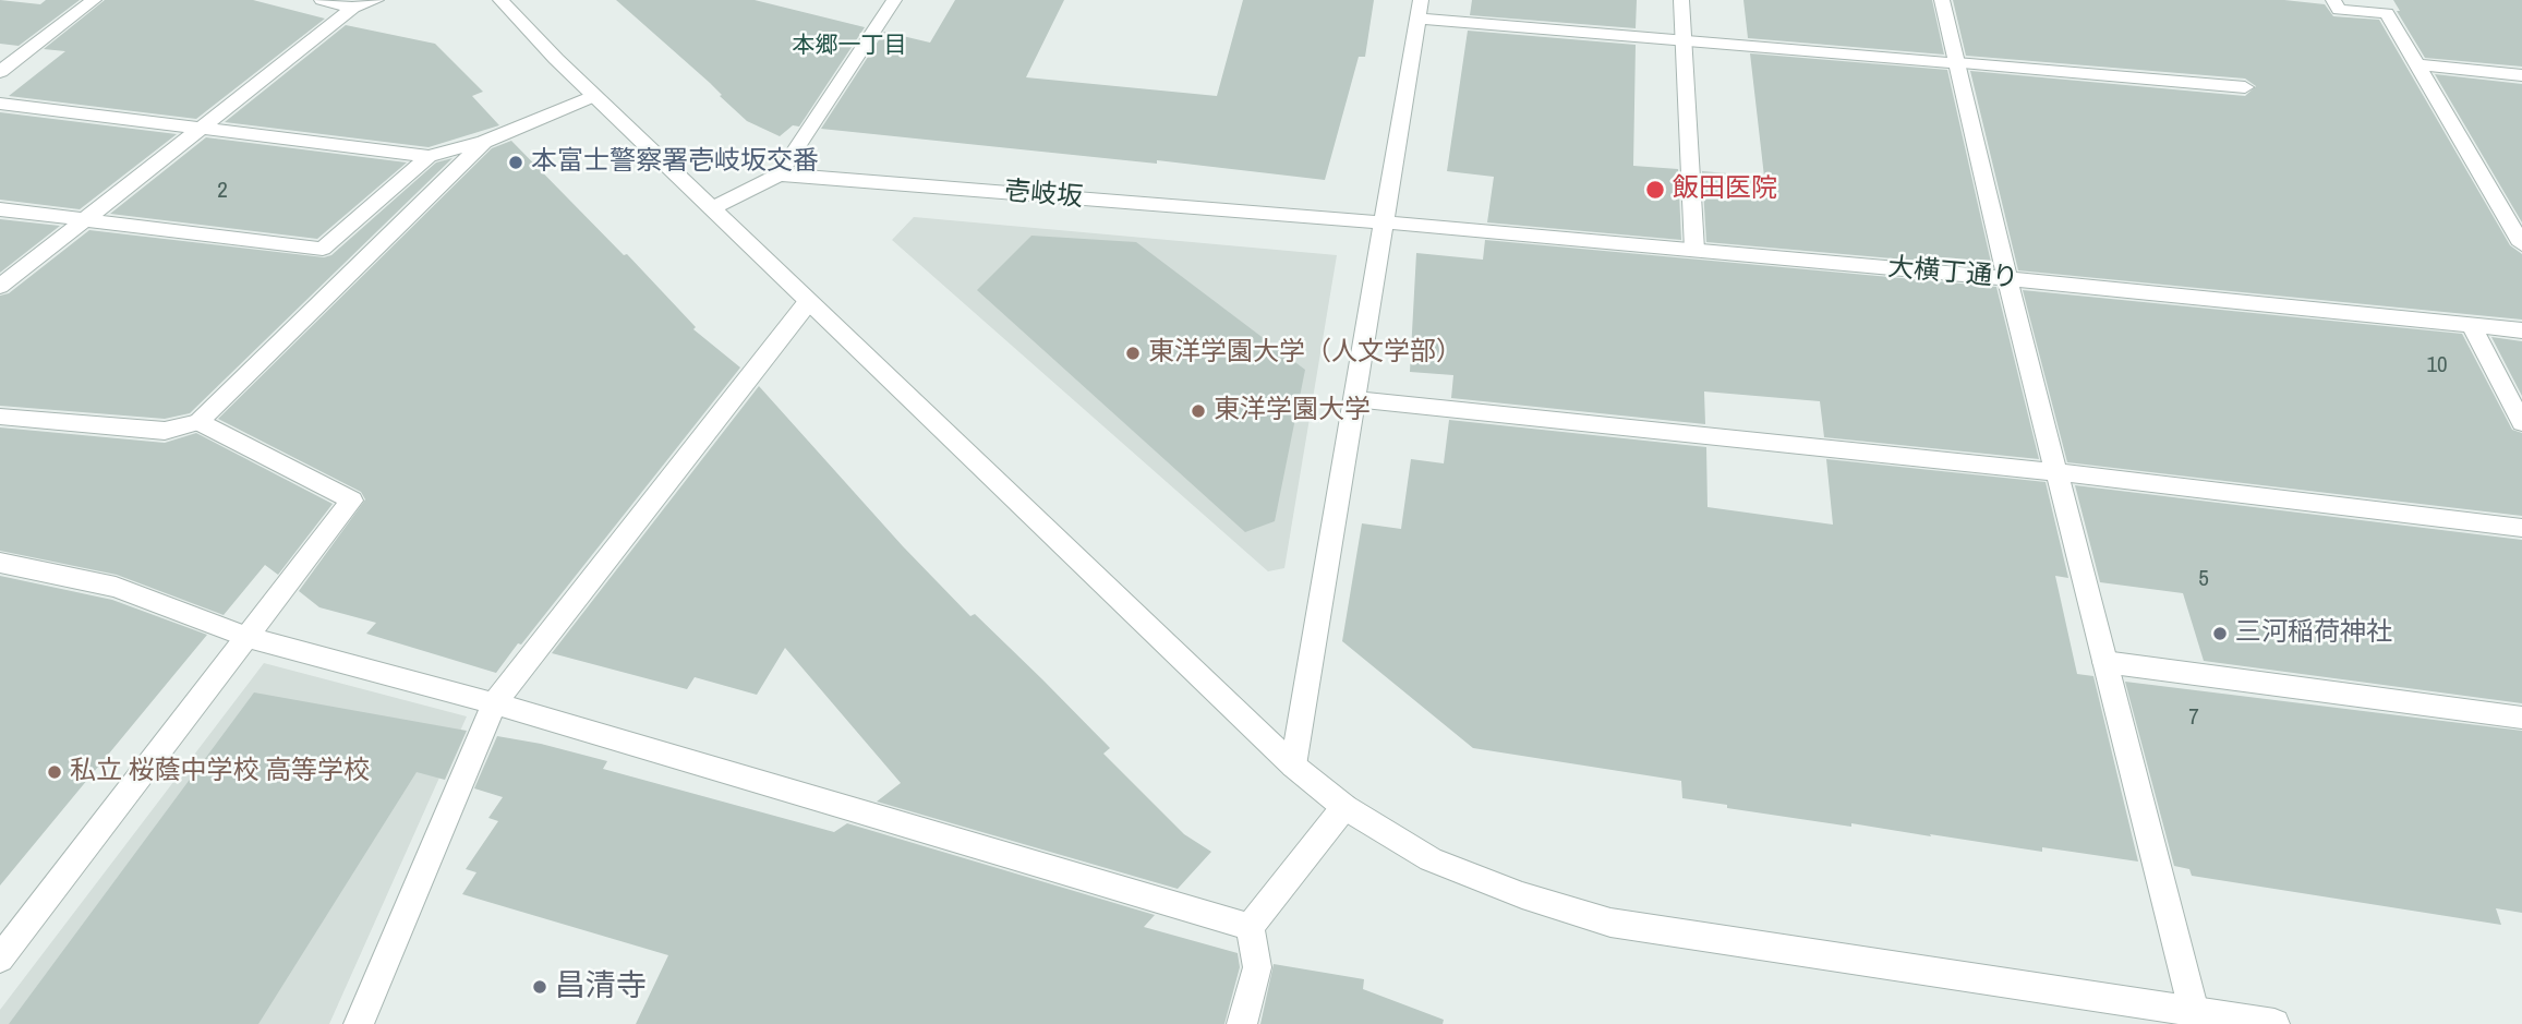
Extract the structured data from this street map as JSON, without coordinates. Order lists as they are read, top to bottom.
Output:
{
  "streets": {
    "street": ["壱岐坂", "大横丁通り"]
  },
  "crossings": [
    ["壱岐坂", "大横丁通り"]
  ],
  "districts": ["本郷一丁目"],
  "places": [
    "本富士警察署壱岐坂交番",
    "飯田医院",
    "東洋学園大学（人文学部）",
    "東洋学園大学",
    "三河稲荷神社",
    "私立 桜蔭中学校 高等学校",
    "昌清寺"
  ],
  "house_numbers": [
    "2",
    "10",
    "5",
    "7"
  ]
}
